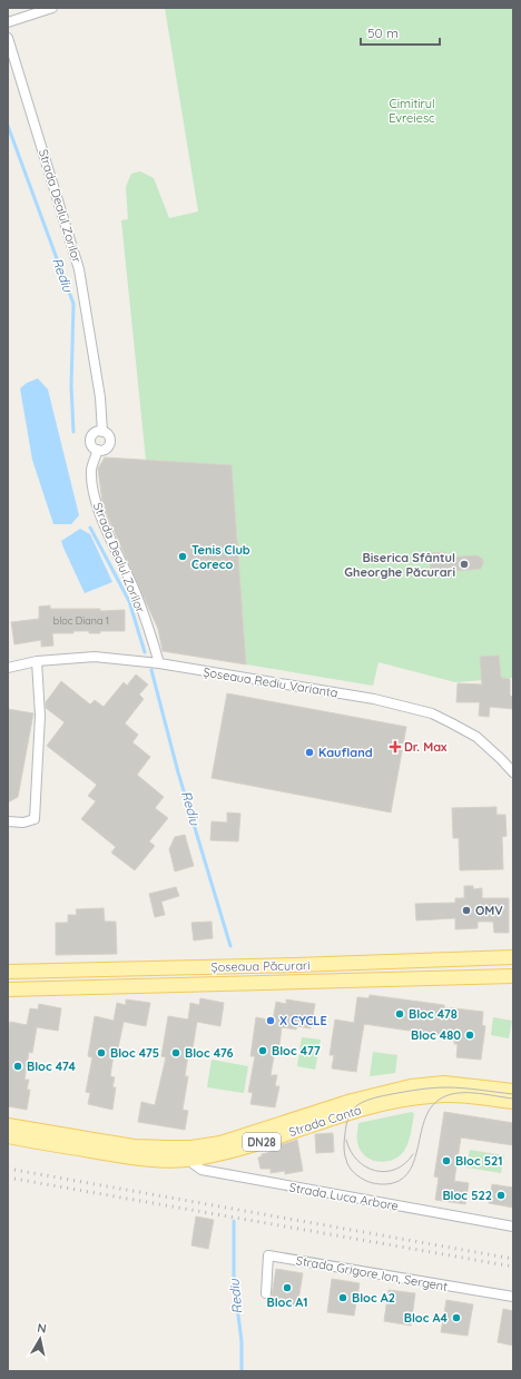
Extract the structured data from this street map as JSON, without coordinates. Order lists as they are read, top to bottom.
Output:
{
  "streets": {
    "main road": ["Șoseaua Păcurari", "Strada Canta", "DN28"],
    "street": [
      "Strada Dealul Zorilor",
      "Șoseaua Rediu Varianta",
      "Strada Luca Arbore",
      "Strada Grigore Ion, Sergent"
    ]
  },
  "crossings": [
    ["Strada Dealul Zorilor", "Șoseaua Rediu Varianta"],
    ["Strada Canta", "Strada Luca Arbore"]
  ],
  "water": ["Rediu"],
  "parks": ["Cimitirul Evreiesc"],
  "places": {
    "other": [
      "Tenis Club Coreco",
      "Biserica Sfântul Gheorghe Păcurari",
      "Kaufland",
      "OMV",
      "Bloc 478",
      "X CYCLE",
      "Bloc 480",
      "Bloc 477",
      "Bloc 475",
      "Bloc 476",
      "Bloc 474",
      "Bloc 521",
      "Bloc 522",
      "Bloc A1",
      "Bloc A2",
      "Bloc A4"
    ],
    "health": ["Dr. Max"]
  },
  "house_numbers": ["bloc Diana 1"],
  "scale_bar": "50 m",
  "north": "top"
}
